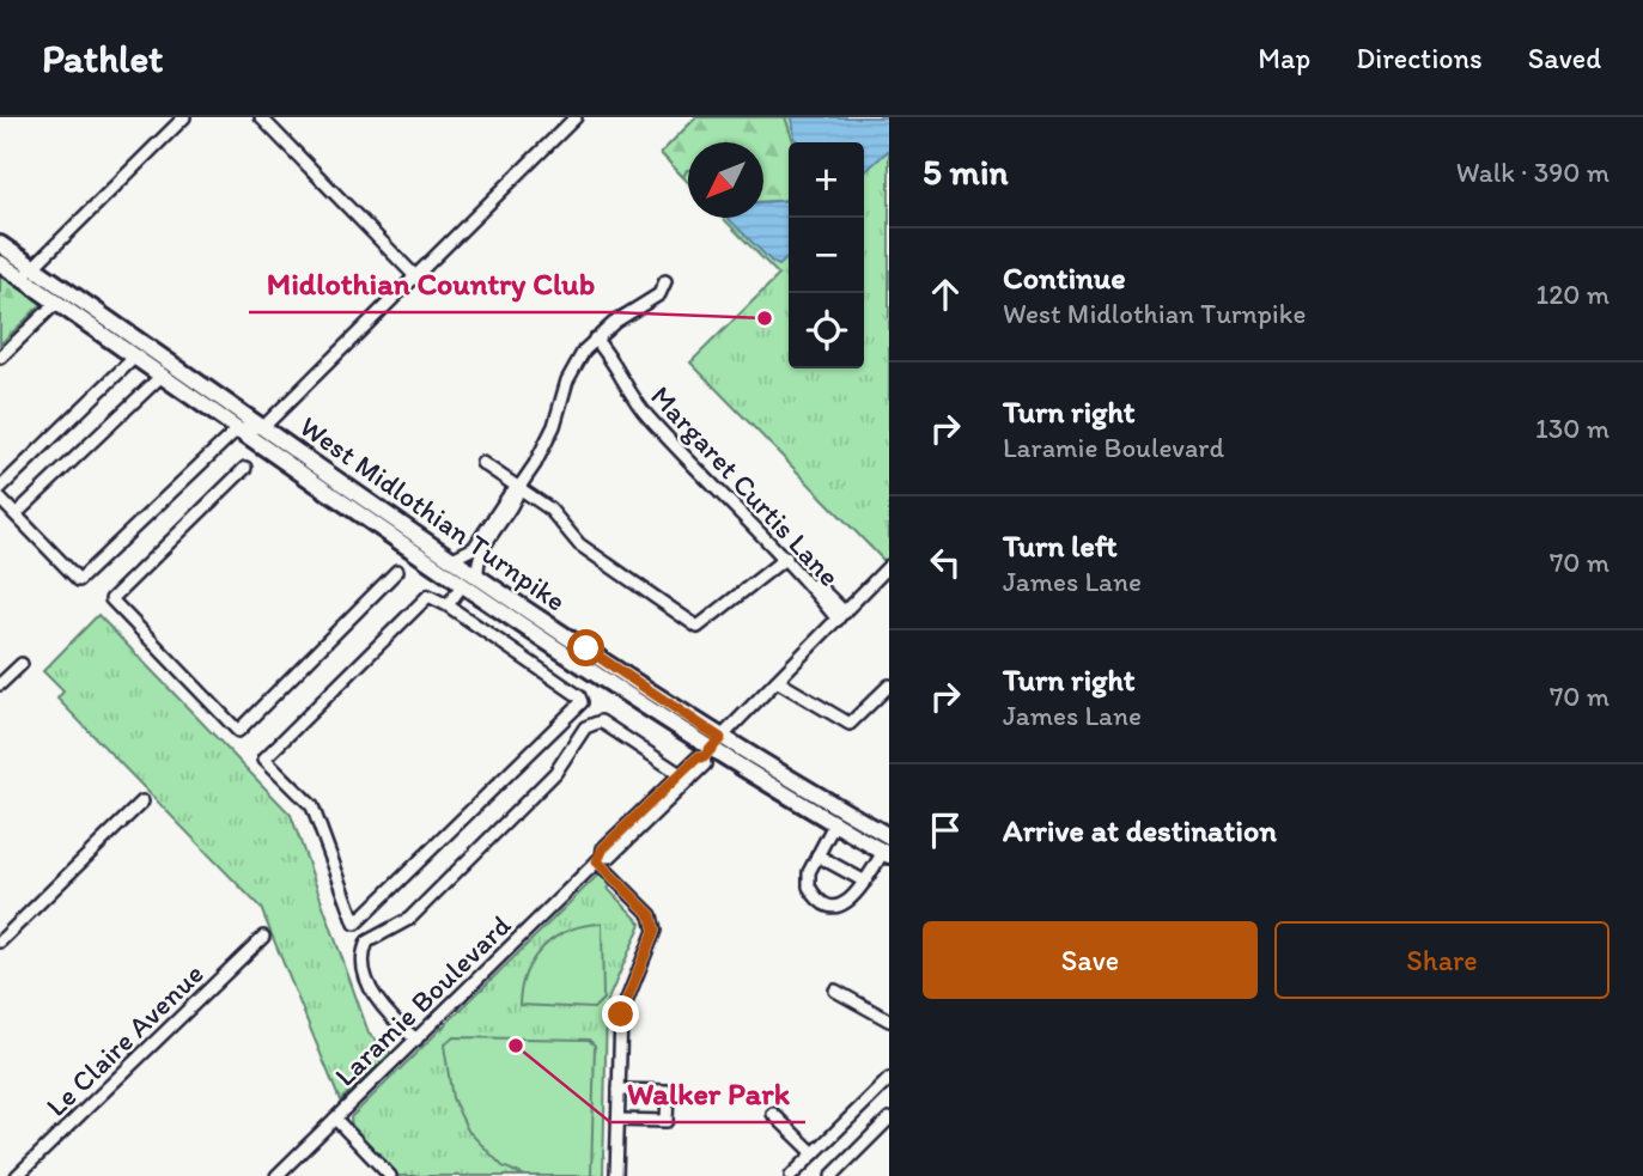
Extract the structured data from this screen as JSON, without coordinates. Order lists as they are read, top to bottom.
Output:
{
  "streets": {
    "main road": ["West Midlothian Turnpike"],
    "street": ["Margaret Curtis Lane", "Laramie Boulevard", "Le Claire Avenue"]
  },
  "crossings": [
    ["Margaret Curtis Lane", "Laramie Boulevard"],
    ["West Midlothian Turnpike", "Laramie Boulevard"]
  ],
  "places": ["Midlothian Country Club", "Walker Park"],
  "north": "bottom left",
  "page": {
    "header": "Pathlet",
    "nav": ["Map", "Directions", "Saved"],
    "heading": ["5 min", "Walk · 390 m"],
    "map_buttons": ["+", "−"],
    "list": [
      ["Continue", "West Midlothian Turnpike", "120 m"],
      ["Turn right", "Laramie Boulevard", "130 m"],
      ["Turn left", "James Lane", "70 m"],
      ["Turn right", "James Lane", "70 m"],
      "Arrive at destination"
    ],
    "buttons": ["Save", "Share"]
  }
}
